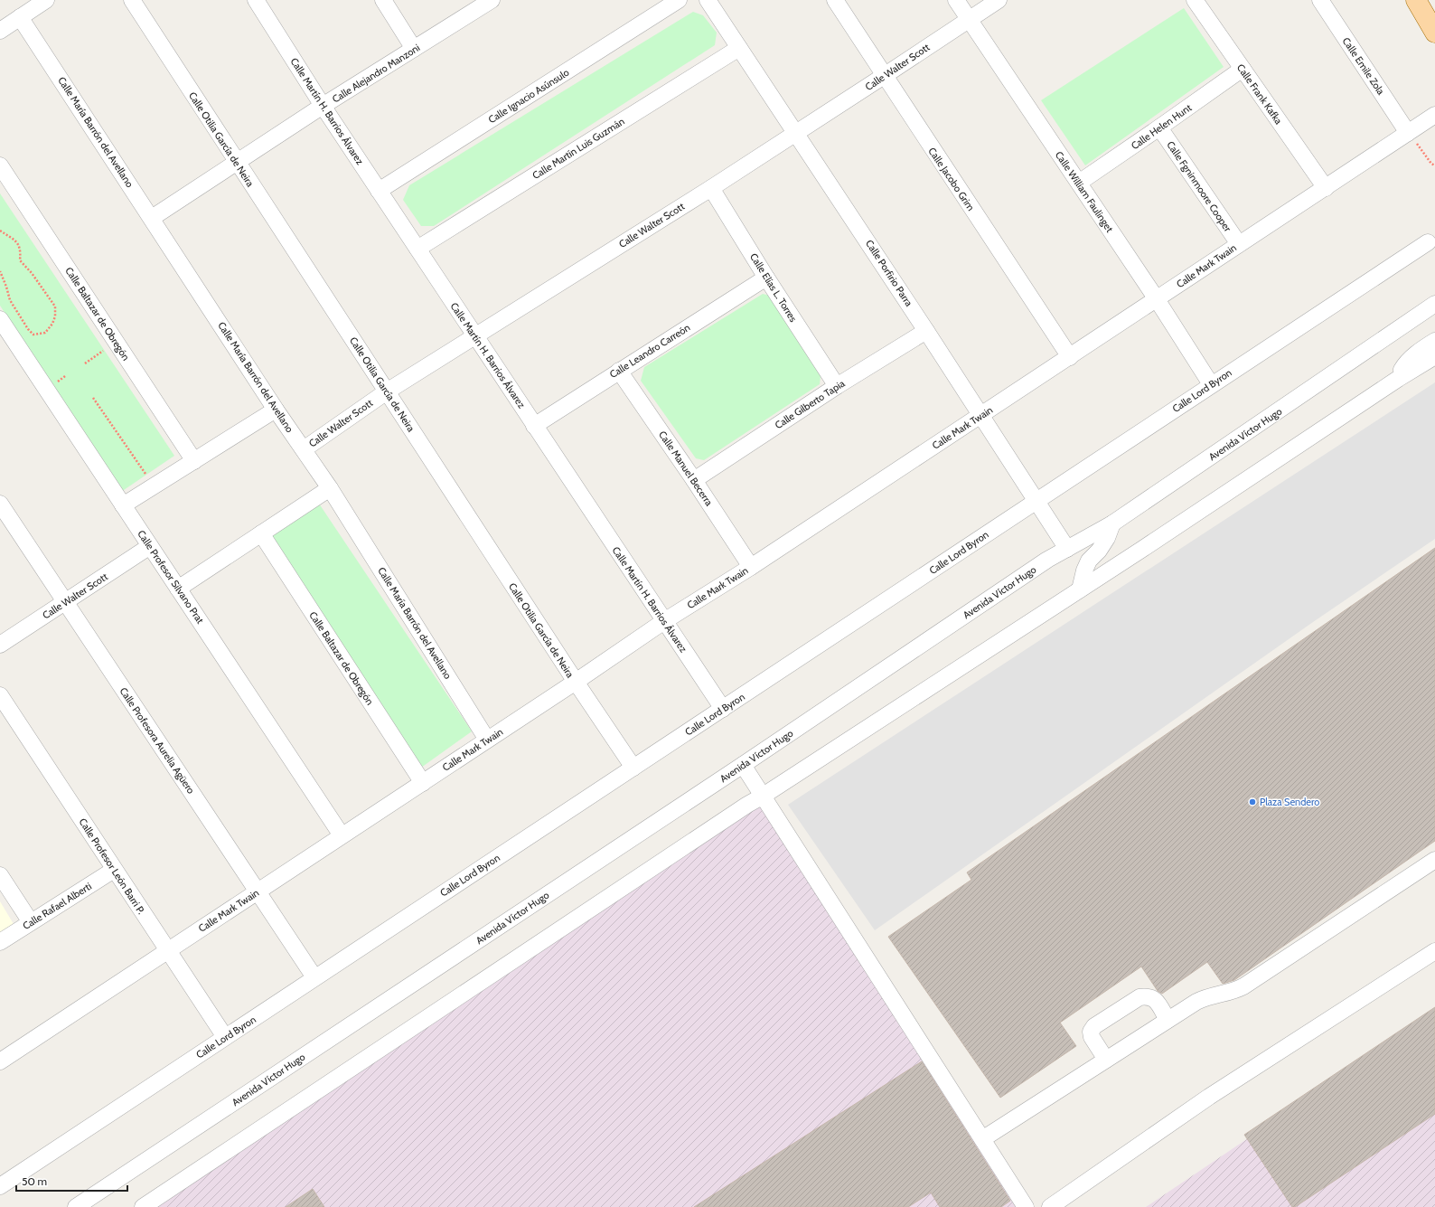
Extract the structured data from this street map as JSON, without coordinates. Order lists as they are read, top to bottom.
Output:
{
  "streets": {
    "street": [
      "Calle Emile Zola",
      "Calle Walter Scott",
      "Calle Alejandro Manzoni",
      "Calle Frank Kafka",
      "Calle Ignacio Asúnsulo",
      "Calle Martín H. Barrios Álvarez",
      "Calle Helen Hunt",
      "Calle María Barrón del Avellano",
      "Calle Otilia García de Neira",
      "Calle Martín Luis Guzmán",
      "Calle Jacobo Grim",
      "Calle Fgninmoore Cooper",
      "Calle William Faulinget",
      "Calle Mark Twain",
      "Calle Porfirio Parra",
      "Calle Elías L. Torres",
      "Calle Baltazar de Obregón",
      "Calle Leandro Carreón",
      "Calle Lord Byron",
      "Calle Gilberto Tapia",
      "Avenida Víctor Hugo",
      "Calle Manuel Becerra",
      "Calle Profesor Silvano Prat",
      "Calle Profesora Aurelia Agüero",
      "Calle Profesor León Barri P.",
      "Calle Rafael Alberti"
    ]
  },
  "crossings": [
    ["Calle Emile Zola", "Calle Mark Twain"],
    ["Calle Walter Scott", "Calle Martín H. Barrios Álvarez"],
    ["Calle Walter Scott", "Calle María Barrón del Avellano"],
    ["Calle Walter Scott", "Calle Otilia García de Neira"],
    ["Calle Walter Scott", "Calle Jacobo Grim"],
    ["Calle Walter Scott", "Calle William Faulinget"],
    ["Calle Walter Scott", "Calle Porfirio Parra"],
    ["Calle Walter Scott", "Calle Elías L. Torres"],
    ["Calle Walter Scott", "Calle Profesor Silvano Prat"],
    ["Calle Walter Scott", "Calle Profesora Aurelia Agüero"],
    ["Calle Alejandro Manzoni", "Calle Martín H. Barrios Álvarez"],
    ["Calle Alejandro Manzoni", "Calle María Barrón del Avellano"],
    ["Calle Alejandro Manzoni", "Calle Otilia García de Neira"],
    ["Calle Frank Kafka", "Calle Helen Hunt"],
    ["Calle Frank Kafka", "Calle Mark Twain"],
    ["Calle Ignacio Asúnsulo", "Calle Martín H. Barrios Álvarez"],
    ["Calle Martín H. Barrios Álvarez", "Calle Martín Luis Guzmán"],
    ["Calle Martín H. Barrios Álvarez", "Calle Mark Twain"],
    ["Calle Martín H. Barrios Álvarez", "Calle Leandro Carreón"],
    ["Calle Martín H. Barrios Álvarez", "Calle Lord Byron"],
    ["Calle Helen Hunt", "Calle Fgninmoore Cooper"],
    ["Calle Helen Hunt", "Calle William Faulinget"],
    ["Calle María Barrón del Avellano", "Calle Mark Twain"],
    ["Calle Otilia García de Neira", "Calle Mark Twain"],
    ["Calle Otilia García de Neira", "Calle Lord Byron"],
    ["Calle Martín Luis Guzmán", "Calle Porfirio Parra"],
    ["Calle Jacobo Grim", "Calle Mark Twain"],
    ["Calle Fgninmoore Cooper", "Calle Mark Twain"],
    ["Calle William Faulinget", "Calle Mark Twain"],
    ["Calle William Faulinget", "Calle Lord Byron"],
    ["Calle Mark Twain", "Calle Porfirio Parra"],
    ["Calle Mark Twain", "Calle Baltazar de Obregón"],
    ["Calle Mark Twain", "Calle Manuel Becerra"],
    ["Calle Mark Twain", "Calle Profesor Silvano Prat"],
    ["Calle Mark Twain", "Calle Profesora Aurelia Agüero"],
    ["Calle Mark Twain", "Calle Profesor León Barri P."],
    ["Calle Porfirio Parra", "Calle Lord Byron"],
    ["Calle Porfirio Parra", "Calle Gilberto Tapia"],
    ["Calle Porfirio Parra", "Avenida Víctor Hugo"],
    ["Calle Elías L. Torres", "Calle Leandro Carreón"],
    ["Calle Elías L. Torres", "Calle Gilberto Tapia"],
    ["Calle Leandro Carreón", "Calle Manuel Becerra"],
    ["Calle Lord Byron", "Calle Profesora Aurelia Agüero"],
    ["Calle Lord Byron", "Calle Profesor León Barri P."],
    ["Calle Gilberto Tapia", "Calle Manuel Becerra"],
    ["Calle Profesor León Barri P.", "Calle Rafael Alberti"]
  ],
  "places": ["Plaza Sendero"],
  "scale_bar": "50 m"
}
